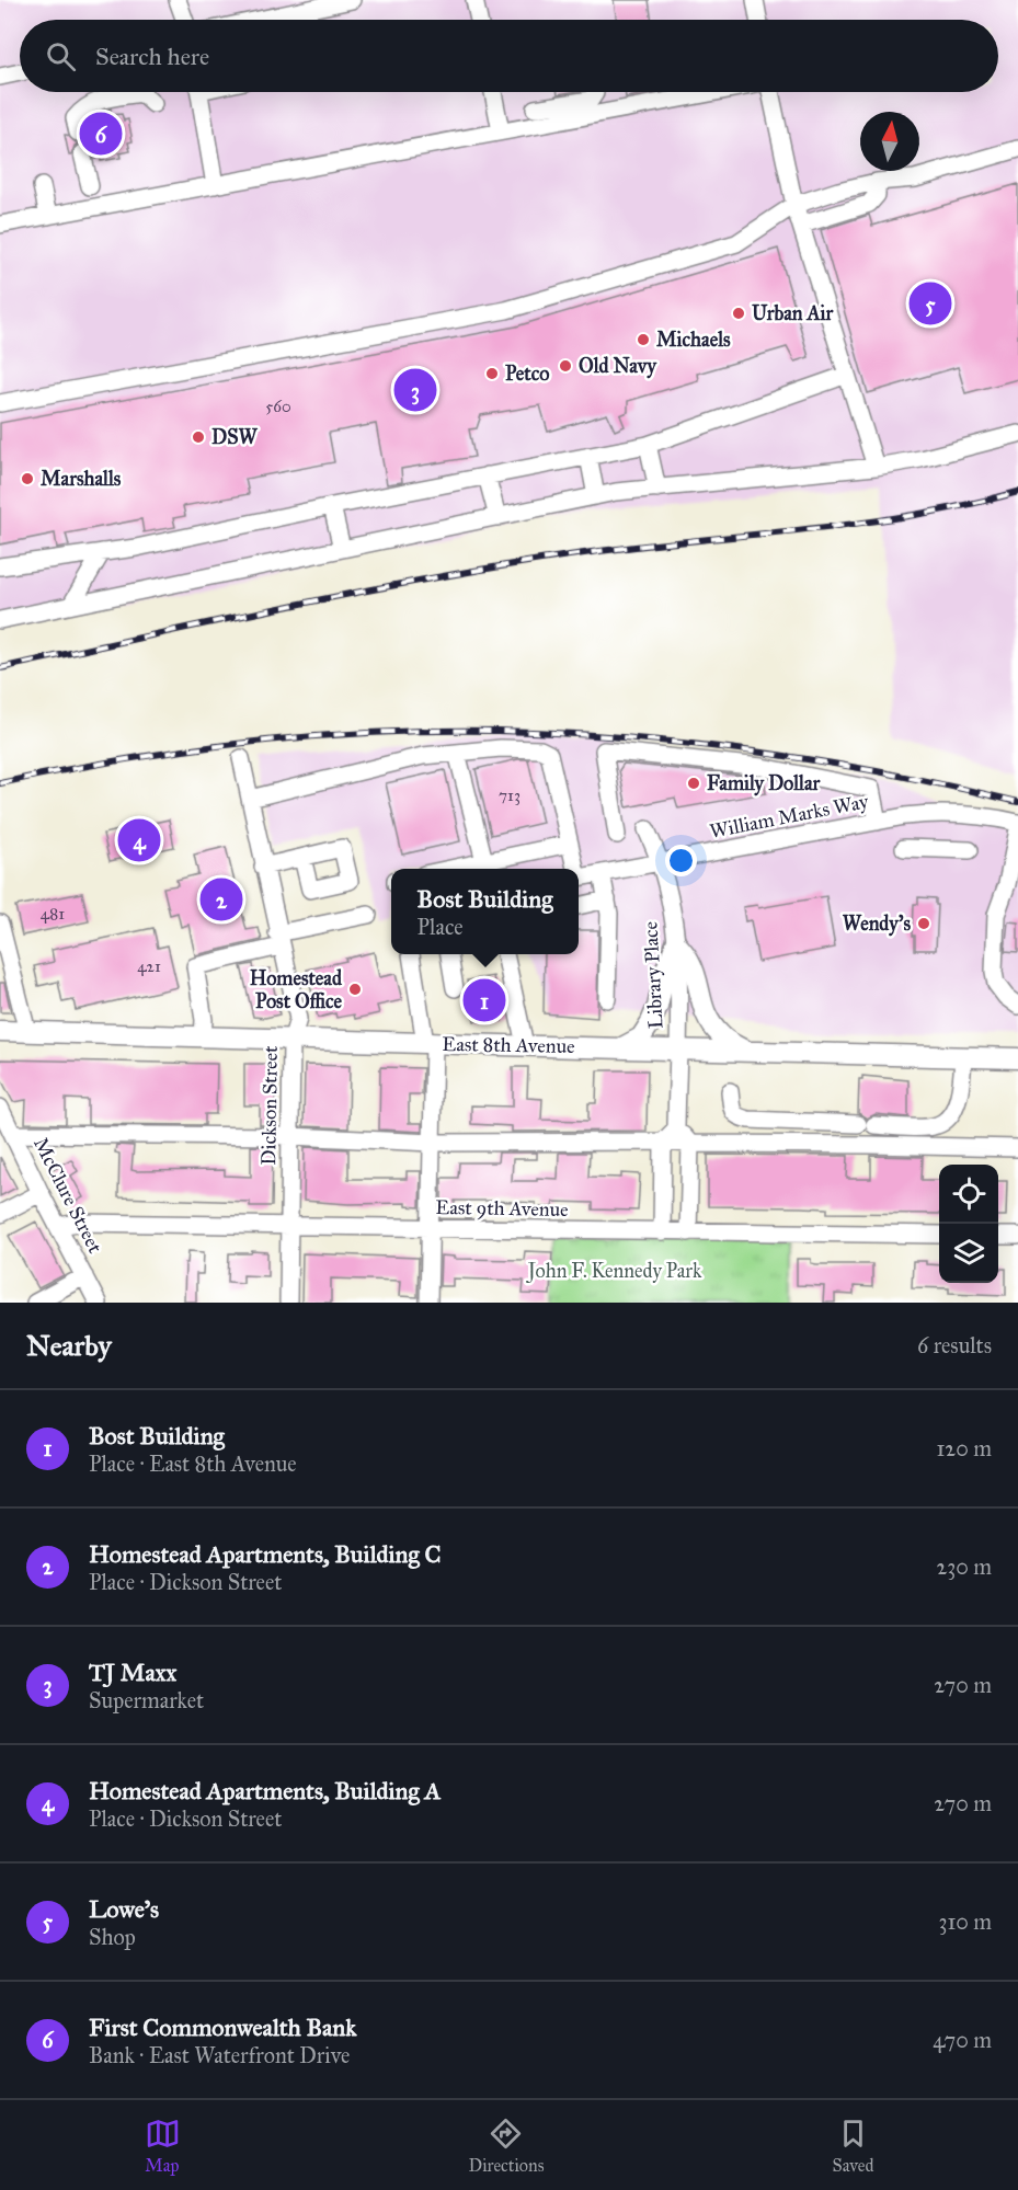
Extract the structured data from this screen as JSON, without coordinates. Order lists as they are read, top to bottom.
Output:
{
  "streets": {
    "main road": ["East 8th Avenue"],
    "street": [
      "William Marks Way",
      "Library Place",
      "Dickson Street",
      "McClure Street",
      "East 9th Avenue"
    ]
  },
  "crossings": [
    ["William Marks Way", "Library Place"],
    ["Library Place", "East 8th Avenue"],
    ["East 8th Avenue", "Dickson Street"],
    ["Dickson Street", "East 9th Avenue"],
    ["McClure Street", "East 9th Avenue"]
  ],
  "parks": ["John F. Kennedy Park"],
  "places": [
    "Urban Air",
    "Michaels",
    "Old Navy",
    "Petco",
    "DSW",
    "Marshalls",
    "Family Dollar",
    "Wendy's",
    "Homestead Post Office"
  ],
  "house_numbers": [
    "560",
    "713",
    "481",
    "421"
  ],
  "north": "top",
  "page": {
    "search": "Search here",
    "pins": [
      "6",
      "5",
      "3",
      "4",
      "2",
      "1"
    ],
    "popup": ["Bost Building", "Place"],
    "heading": ["Nearby", "6 results"],
    "list": [
      {
        "mark": "1",
        "name": "Bost Building",
        "note": "Place · East 8th Avenue",
        "value": "120 m"
      },
      {
        "mark": "2",
        "name": "Homestead Apartments, Building C",
        "note": "Place · Dickson Street",
        "value": "230 m"
      },
      {
        "mark": "3",
        "name": "TJ Maxx",
        "note": "Supermarket",
        "value": "270 m"
      },
      {
        "mark": "4",
        "name": "Homestead Apartments, Building A",
        "note": "Place · Dickson Street",
        "value": "270 m"
      },
      {
        "mark": "5",
        "name": "Lowe's",
        "note": "Shop",
        "value": "310 m"
      },
      {
        "mark": "6",
        "name": "First Commonwealth Bank",
        "note": "Bank · East Waterfront Drive",
        "value": "470 m"
      }
    ],
    "nav": ["Map", "Directions", "Saved"]
  }
}
